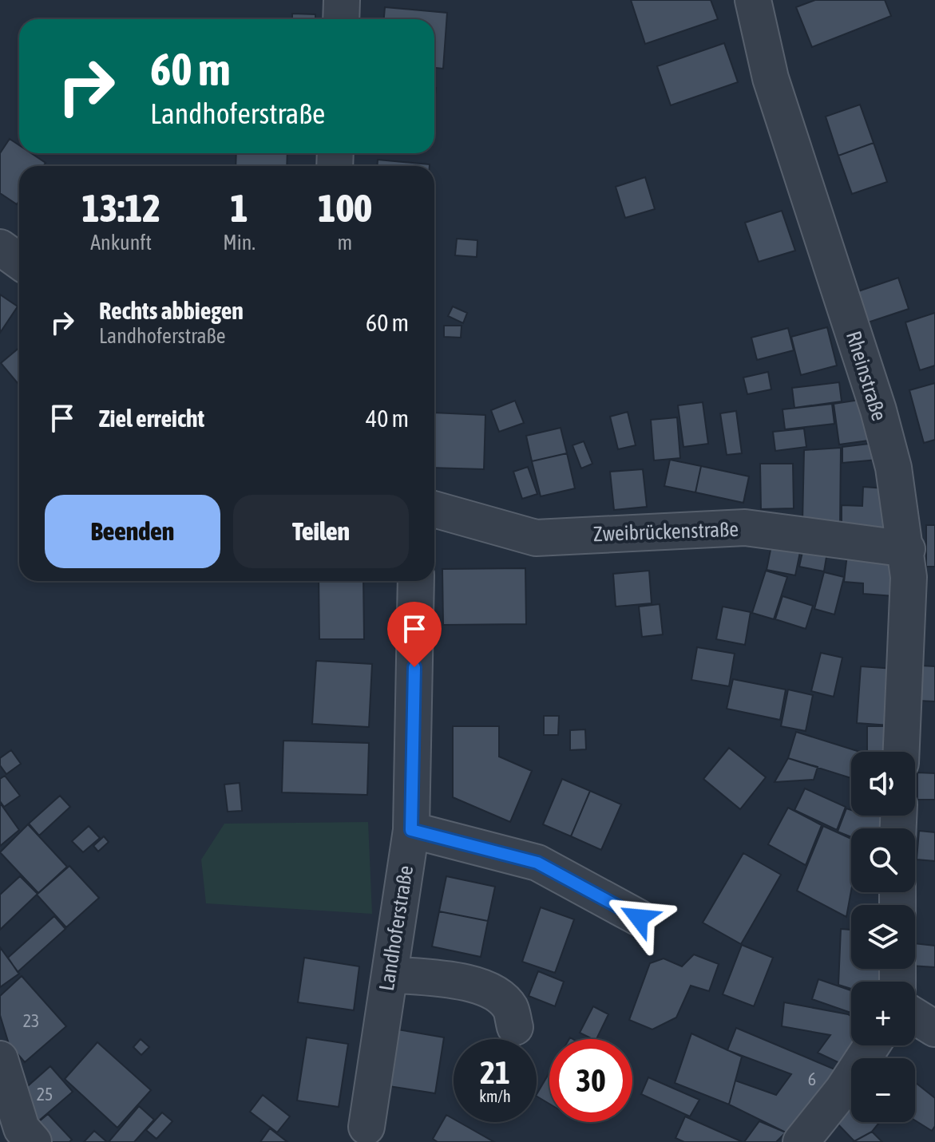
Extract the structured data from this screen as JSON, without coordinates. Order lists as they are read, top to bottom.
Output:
{
  "streets": {
    "street": ["Rheinstraße", "Zweibrückenstraße", "Landhoferstraße"]
  },
  "crossings": [
    ["Rheinstraße", "Zweibrückenstraße"]
  ],
  "house_numbers": ["23", "6", "25"],
  "page": {
    "turn": ["60 m", "Landhoferstraße"],
    "eta": [
      "13:12",
      "Ankunft",
      "1",
      "Min.",
      "100",
      "m"
    ],
    "list": [
      {
        "name": "Rechts abbiegen",
        "note": "Landhoferstraße",
        "value": "60 m"
      },
      {
        "name": "Ziel erreicht",
        "value": "40 m"
      }
    ],
    "buttons": ["Beenden", "Teilen"],
    "map_buttons": ["+", "−"],
    "speed": "21 km/h",
    "limit": "30"
  }
}
